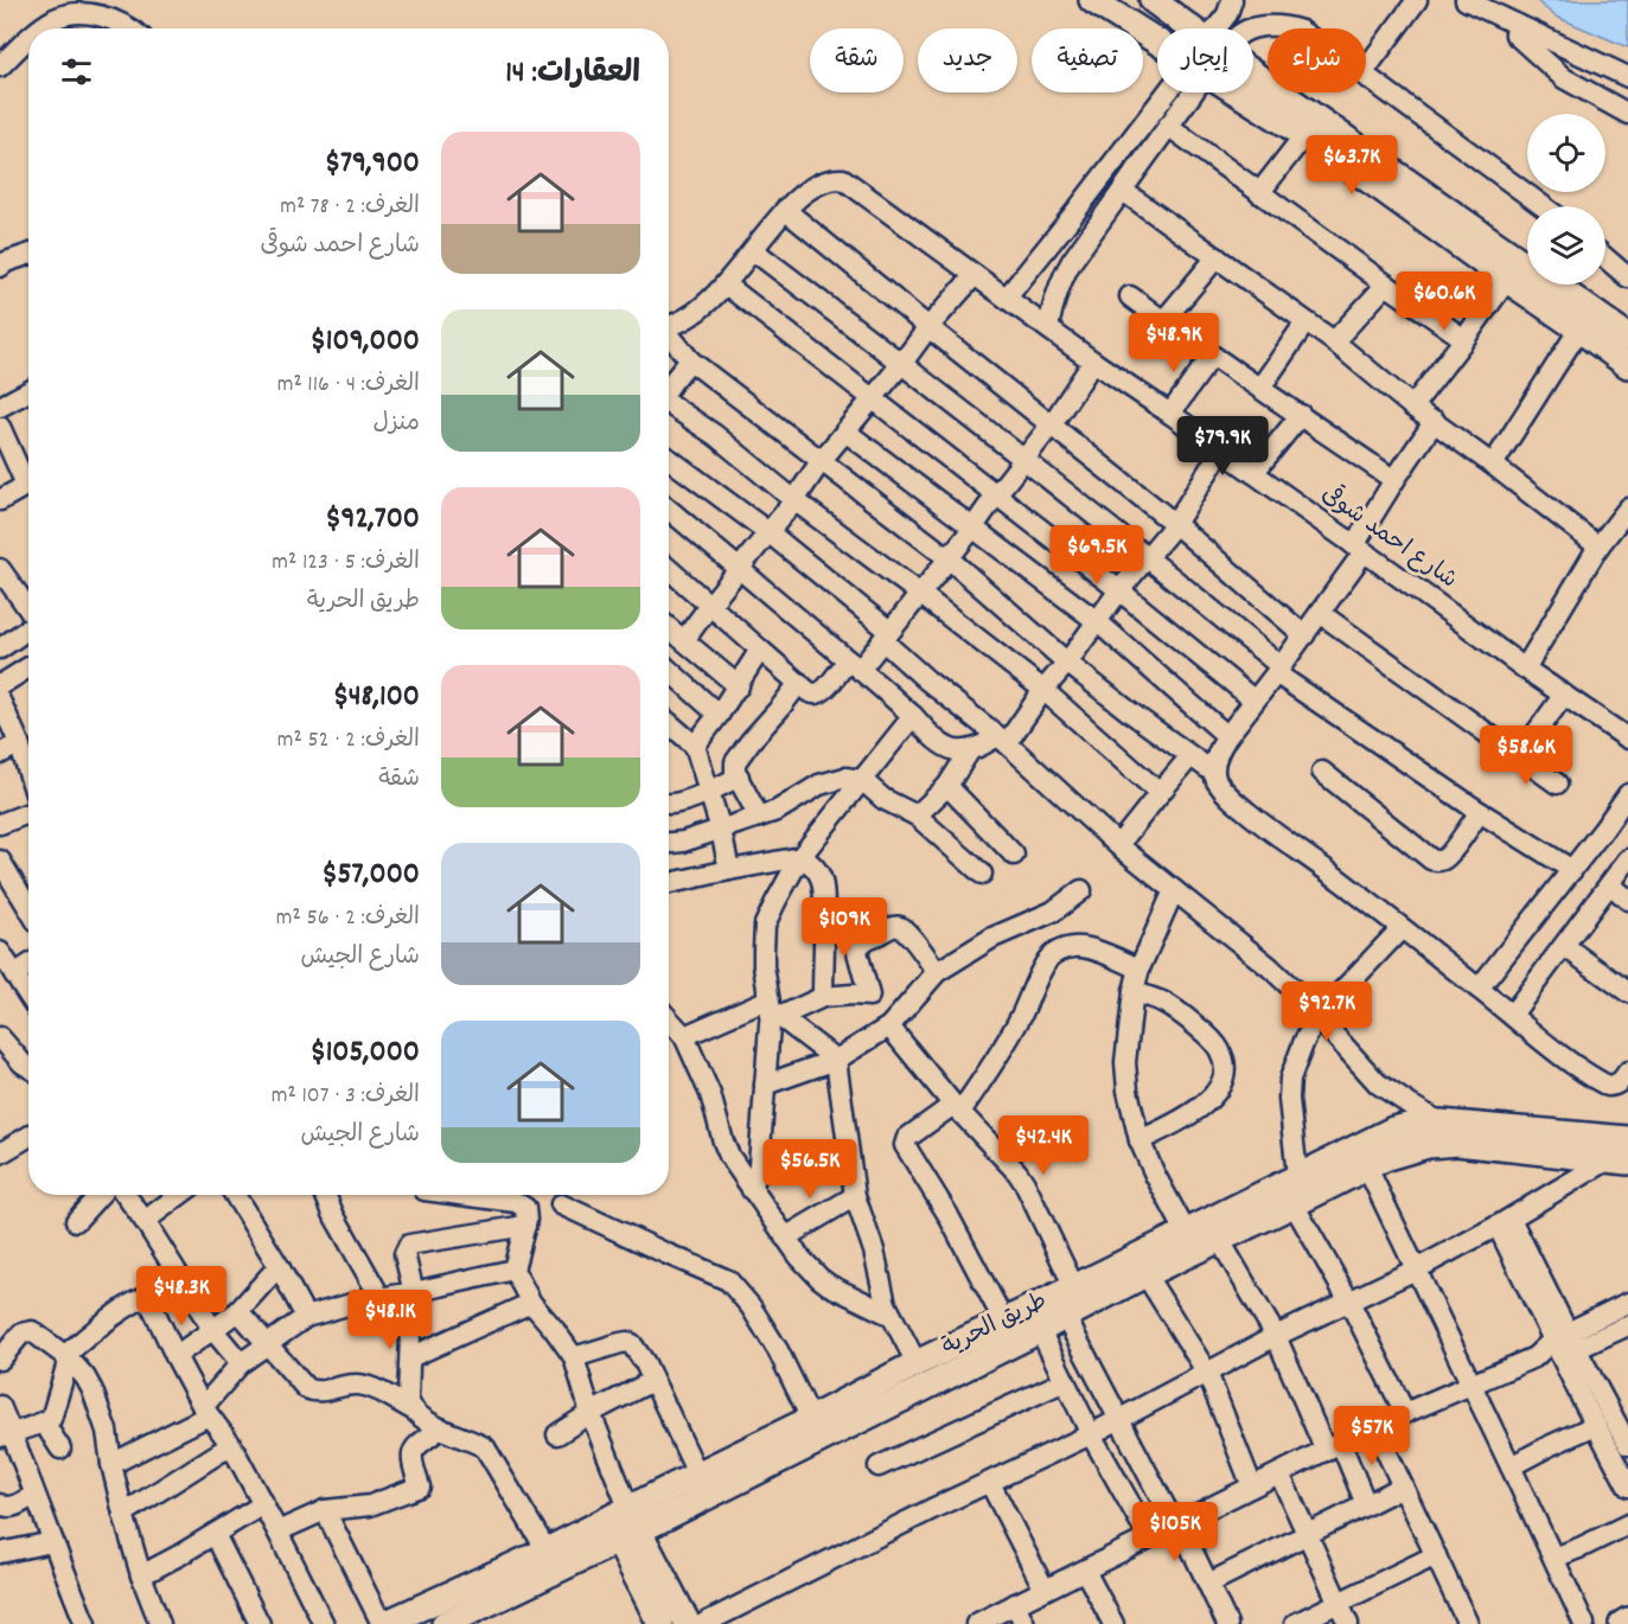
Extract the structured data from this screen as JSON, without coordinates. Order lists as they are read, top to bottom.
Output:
{
  "streets": {
    "main road": ["طريق الحرية"],
    "street": ["شارع احمد شوقى"]
  },
  "page": {
    "chip": [
      "شراء",
      "إيجار",
      "تصفية",
      "جديد",
      "شقة"
    ],
    "heading": "العقارات: 14",
    "list": [
      {
        "name": "$79,900",
        "note": "الغرف: 2 · 78 m² · شارع احمد شوقى"
      },
      {
        "name": "$109,000",
        "note": "الغرف: 4 · 116 m² · منزل"
      },
      {
        "name": "$92,700",
        "note": "الغرف: 5 · 123 m² · طريق الحرية"
      },
      {
        "name": "$48,100",
        "note": "الغرف: 2 · 52 m² · شقة"
      },
      {
        "name": "$57,000",
        "note": "الغرف: 2 · 56 m² · شارع الجيش"
      },
      {
        "name": "$105,000",
        "note": "الغرف: 3 · 107 m² · شارع الجيش"
      }
    ],
    "price": [
      "$63.7K",
      "$60.6K",
      "$48.9K",
      "$79.9K",
      "$69.5K",
      "$58.6K",
      "$109K",
      "$92.7K",
      "$42.4K",
      "$56.5K",
      "$48.3K",
      "$48.1K",
      "$57K",
      "$105K"
    ]
  }
}
